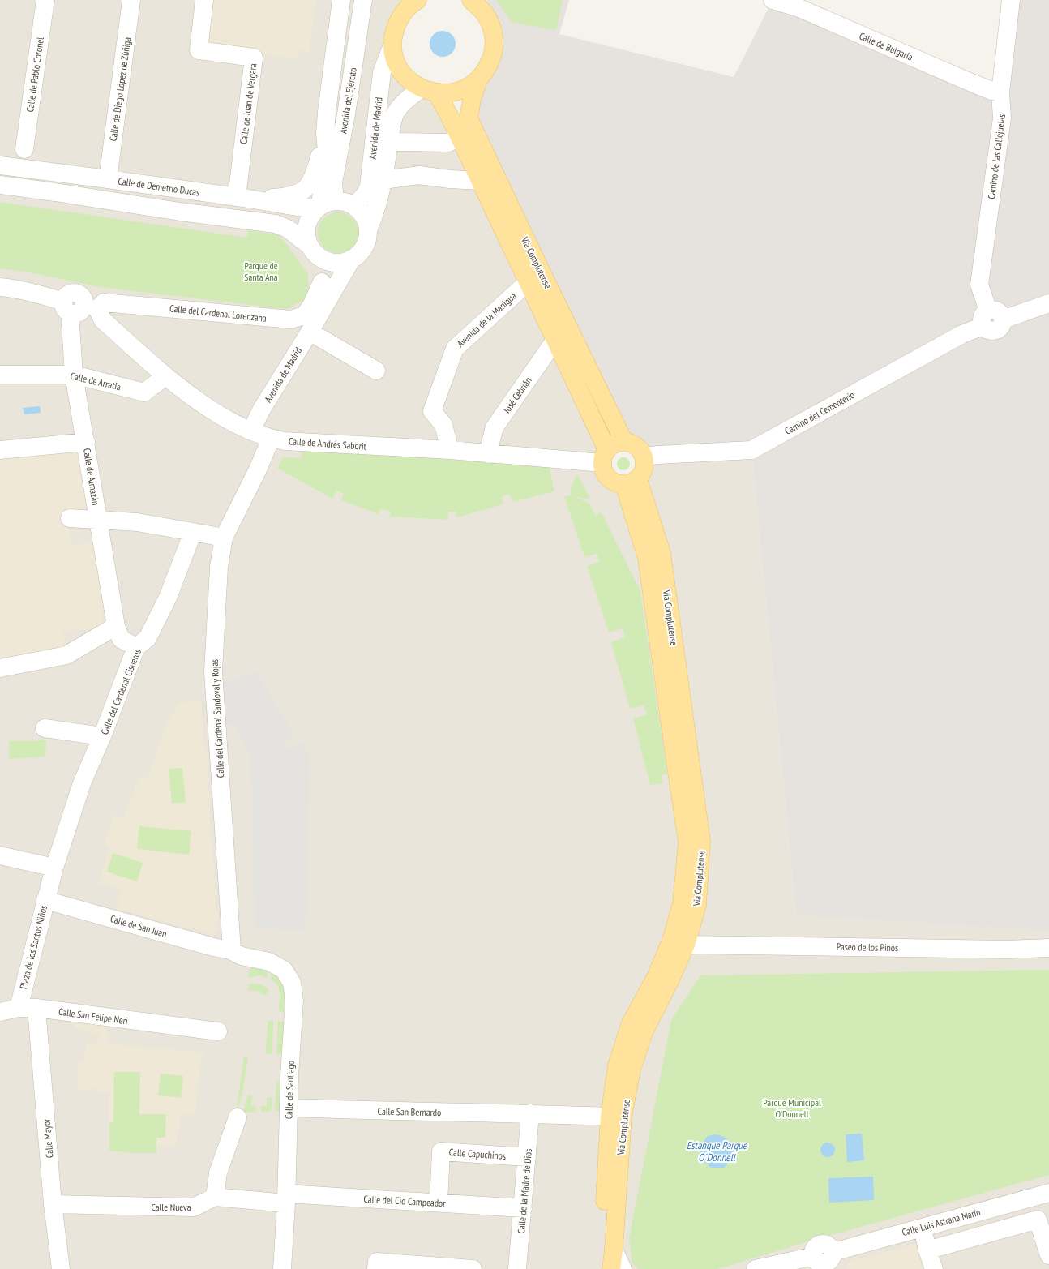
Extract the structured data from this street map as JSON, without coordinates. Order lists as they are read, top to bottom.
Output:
{
  "streets": {
    "main road": ["Vía Complutense"],
    "street": [
      "Calle de Bulgaria",
      "Calle de Pablo Coronel",
      "Calle de Diego López de Zúñiga",
      "Avenida del Ejército",
      "Calle de Juan de Vergara",
      "Avenida de Madrid",
      "Camino de las Callejuelas",
      "Calle de Demetrio Ducas",
      "Calle del Cardenal Lorenzana",
      "Avenida de la Manigua",
      "Calle de Arratia",
      "José Cebrián",
      "Camino del Cementerio",
      "Calle de Andrés Saborit",
      "Calle de Almazán",
      "Calle del Cardenal Cisneros",
      "Calle del Cardenal Sandoval y Rojas",
      "Calle de San Juan",
      "Plaza de los Santos Niños",
      "Paseo de los Pinos",
      "Calle San Felipe Neri",
      "Calle de Santiago",
      "Calle San Bernardo",
      "Calle Mayor",
      "Calle Capuchinos",
      "Calle de la Madre de Dios",
      "Calle del Cid Campeador",
      "Calle Nueva",
      "Calle Luis Astrana Marín"
    ]
  },
  "crossings": [
    ["Calle de Bulgaria", "Camino de las Callejuelas"],
    ["Calle de Diego López de Zúñiga", "Calle de Demetrio Ducas"],
    ["Avenida del Ejército", "Calle de Juan de Vergara"],
    ["Avenida del Ejército", "Avenida de Madrid"],
    ["Avenida del Ejército", "Calle de Demetrio Ducas"],
    ["Calle de Juan de Vergara", "Calle de Demetrio Ducas"],
    ["Avenida de Madrid", "Calle de Demetrio Ducas"],
    ["Avenida de Madrid", "Vía Complutense"],
    ["Avenida de Madrid", "Calle del Cardenal Lorenzana"],
    ["Avenida de Madrid", "Calle de Andrés Saborit"],
    ["Camino de las Callejuelas", "Camino del Cementerio"],
    ["Vía Complutense", "Avenida de la Manigua"],
    ["Vía Complutense", "José Cebrián"],
    ["Vía Complutense", "Camino del Cementerio"],
    ["Vía Complutense", "Calle de Andrés Saborit"],
    ["Vía Complutense", "Paseo de los Pinos"],
    ["Vía Complutense", "Calle San Bernardo"],
    ["Calle del Cardenal Lorenzana", "Calle de Andrés Saborit"],
    ["Avenida de la Manigua", "Calle de Andrés Saborit"],
    ["Calle de Arratia", "Calle de Andrés Saborit"],
    ["Calle de Arratia", "Calle de Almazán"],
    ["José Cebrián", "Calle de Andrés Saborit"],
    ["Camino del Cementerio", "Calle de Andrés Saborit"],
    ["Calle de Andrés Saborit", "Calle del Cardenal Sandoval y Rojas"],
    ["Calle de Almazán", "Calle del Cardenal Cisneros"],
    ["Calle del Cardenal Cisneros", "Plaza de los Santos Niños"],
    ["Calle del Cardenal Sandoval y Rojas", "Calle de San Juan"],
    ["Calle del Cardenal Sandoval y Rojas", "Calle de Santiago"],
    ["Calle de San Juan", "Plaza de los Santos Niños"],
    ["Calle de San Juan", "Calle de Santiago"],
    ["Plaza de los Santos Niños", "Calle San Felipe Neri"],
    ["Calle San Felipe Neri", "Calle Mayor"],
    ["Calle de Santiago", "Calle San Bernardo"],
    ["Calle de Santiago", "Calle del Cid Campeador"],
    ["Calle San Bernardo", "Calle de la Madre de Dios"],
    ["Calle Mayor", "Calle Nueva"],
    ["Calle Capuchinos", "Calle de la Madre de Dios"],
    ["Calle Capuchinos", "Calle del Cid Campeador"],
    ["Calle de la Madre de Dios", "Calle del Cid Campeador"]
  ],
  "water": ["Estanque Parque O´Donnell"],
  "parks": ["Parque de Santa Ana", "Parque Municipal O'Donnell"]
}
